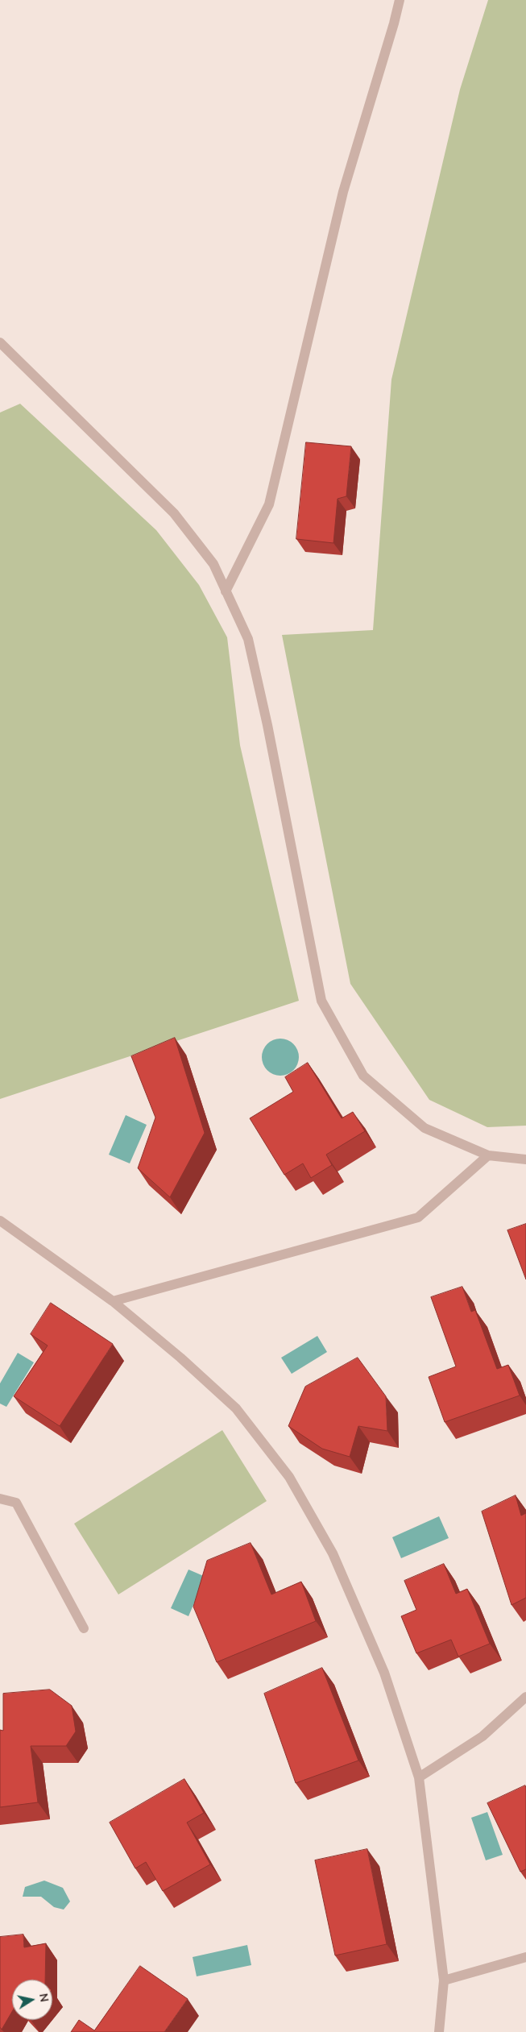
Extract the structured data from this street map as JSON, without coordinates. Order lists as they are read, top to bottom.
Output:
{
  "north": "right"
}
